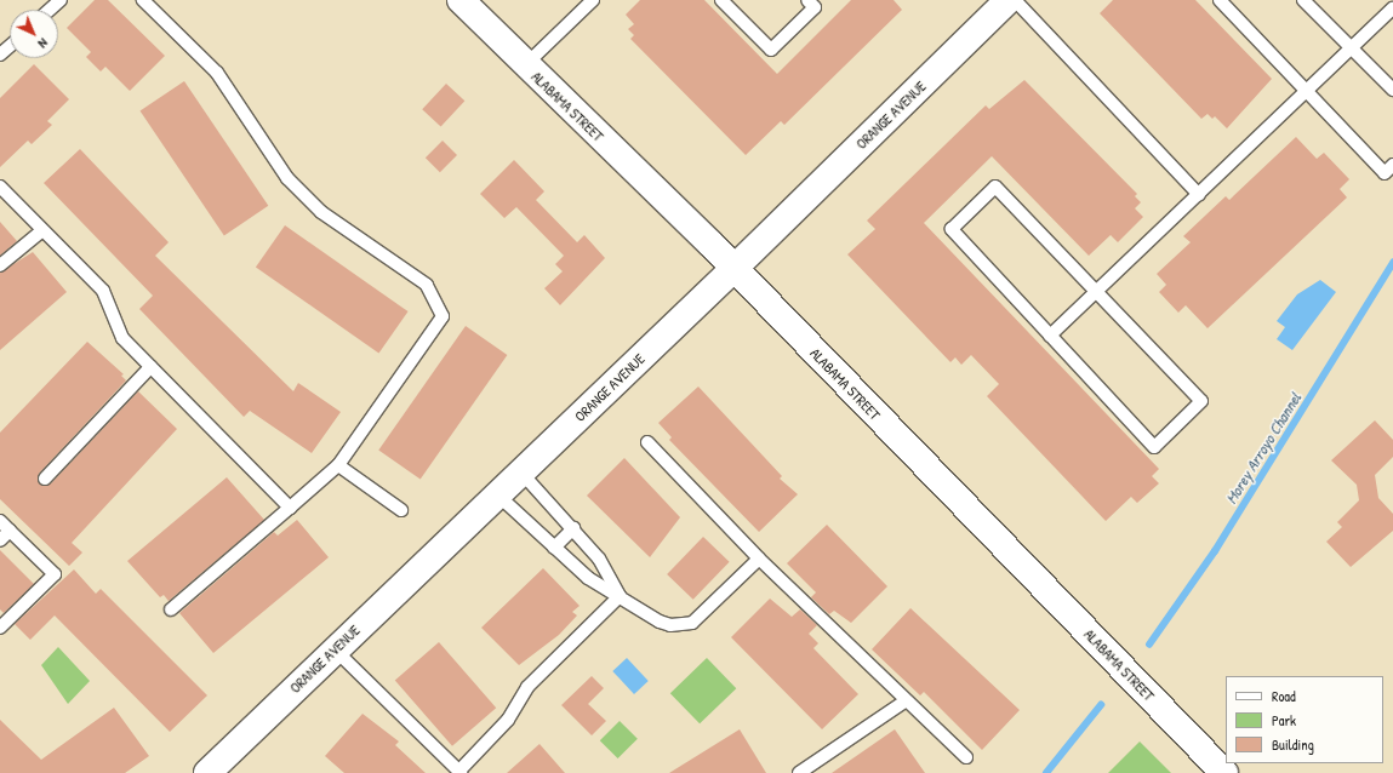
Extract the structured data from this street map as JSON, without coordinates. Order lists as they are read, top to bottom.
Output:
{
  "streets": {
    "street": ["ALABAMA STREET", "ORANGE AVENUE"]
  },
  "crossings": [
    ["ALABAMA STREET", "ORANGE AVENUE"]
  ],
  "water": ["Morey Arroyo Channel"],
  "legend": ["Road", "Park", "Building"],
  "north": "bottom right"
}
